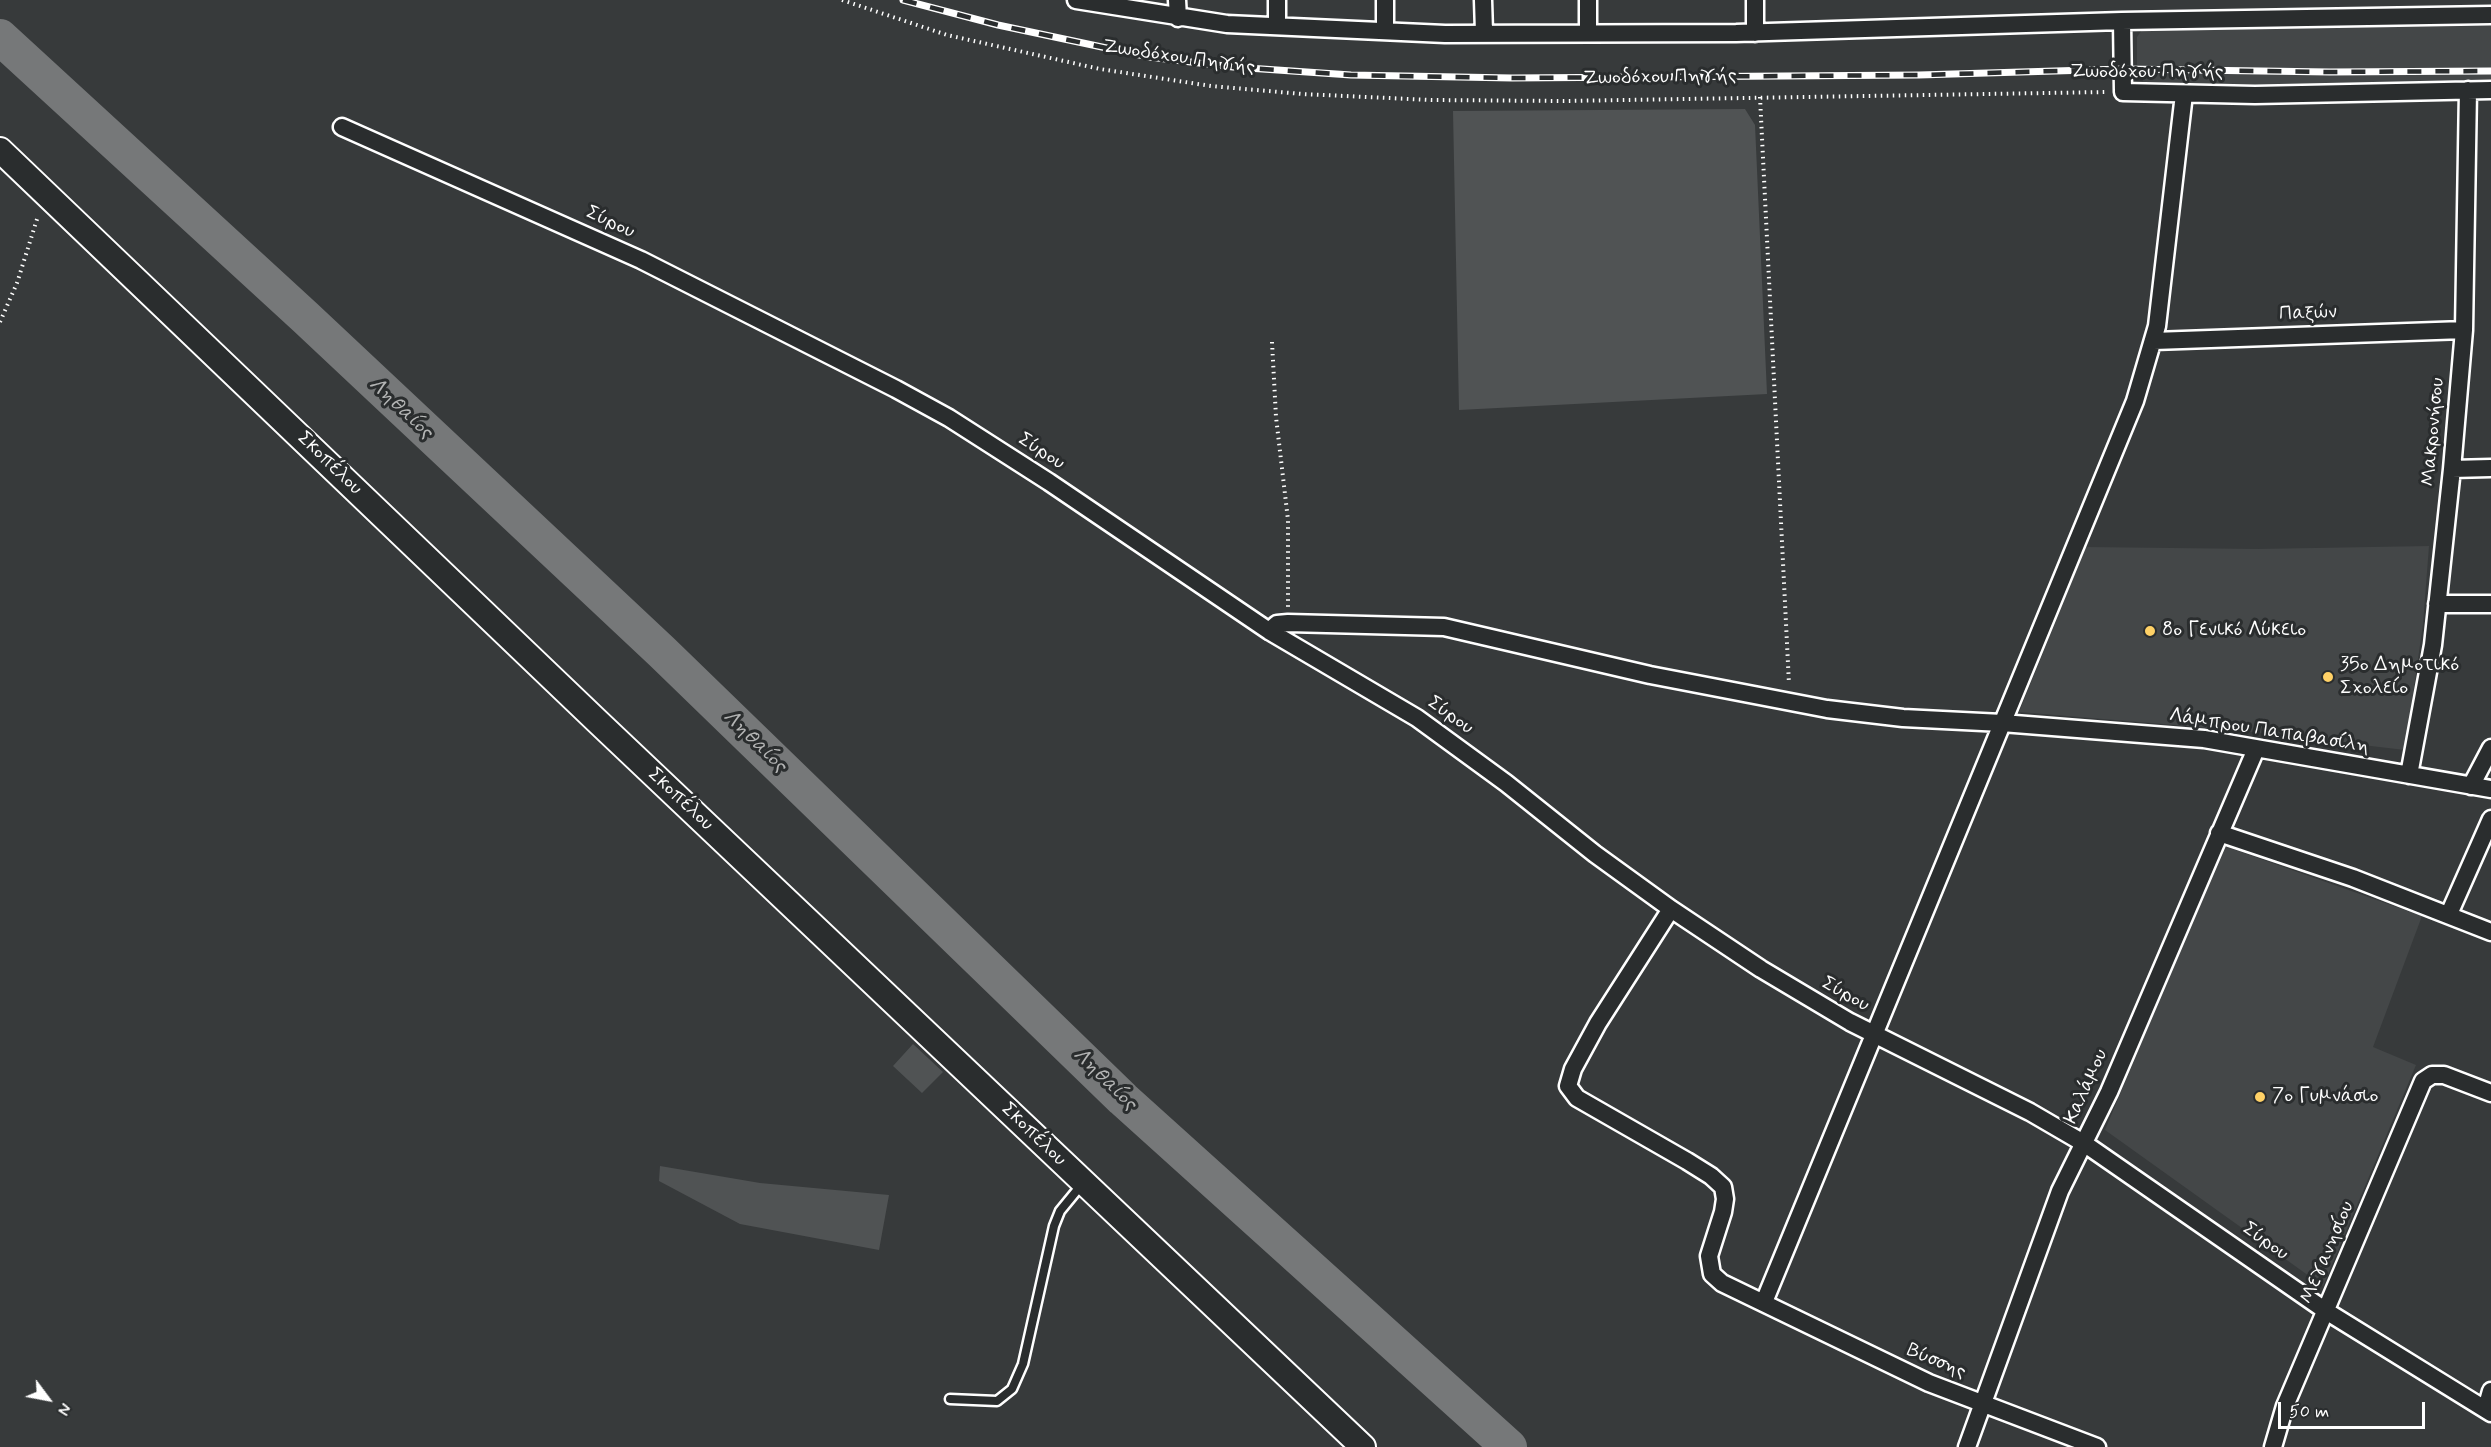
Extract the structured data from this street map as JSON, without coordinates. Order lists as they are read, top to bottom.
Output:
{
  "streets": {
    "main road": ["Σκοπέλου"],
    "street": [
      "Ζωοδόχου Πηγής",
      "Σύρου",
      "Παξών",
      "Μακρονήσου",
      "Λάμπρου Παπαβασίλη",
      "Καλάμου",
      "Μεγανησίου",
      "Βύσσης"
    ]
  },
  "crossings": [
    ["Ζωοδόχου Πηγής", "Μακρονήσου"],
    ["Σύρου", "Καλάμου"],
    ["Σύρου", "Μεγανησίου"],
    ["Σύρου", "Βύσσης"],
    ["Παξών", "Μακρονήσου"],
    ["Μακρονήσου", "Λάμπρου Παπαβασίλη"],
    ["Λάμπρου Παπαβασίλη", "Καλάμου"],
    ["Καλάμου", "Βύσσης"]
  ],
  "water": ["Ληθαίος"],
  "places": ["8ο Γενικό Λύκειο", "35ο Δημοτικό Σχολείο", "7ο Γυμνάσιο"],
  "scale_bar": "50 m",
  "north": "bottom right"
}
